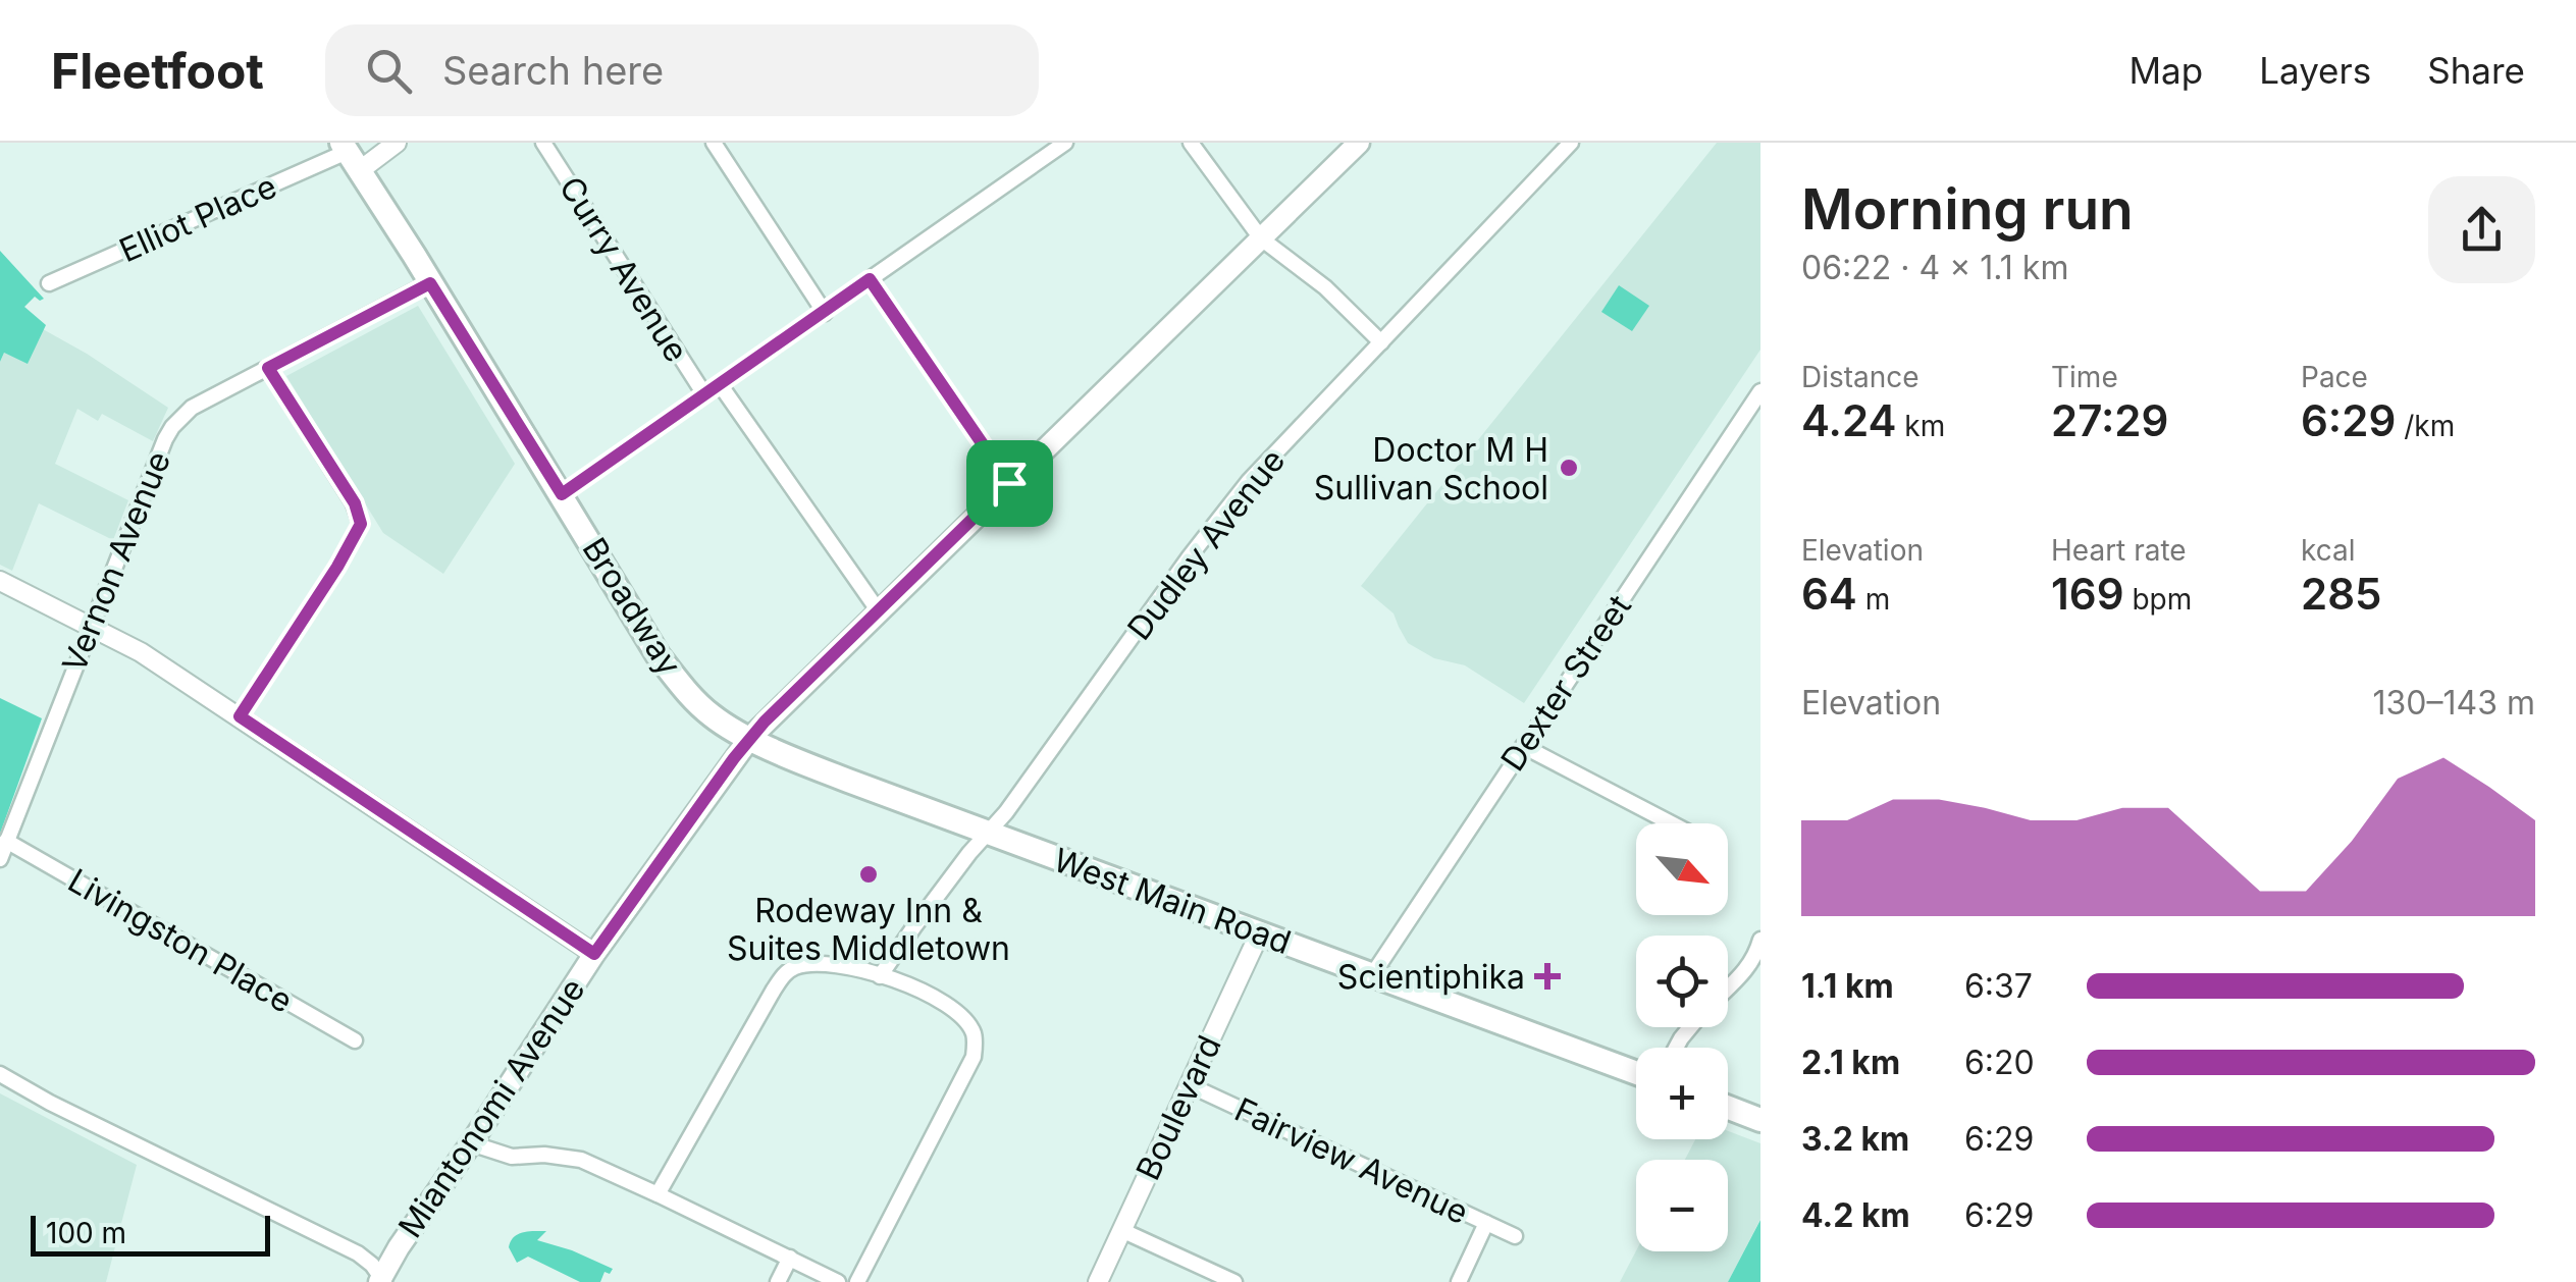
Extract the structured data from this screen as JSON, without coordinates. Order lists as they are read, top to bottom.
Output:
{
  "streets": {
    "main road": ["Broadway", "West Main Road", "Miantonomi Avenue"],
    "street": [
      "Elliot Place",
      "Curry Avenue",
      "Dudley Avenue",
      "Vernon Avenue",
      "Dexter Street",
      "Livingston Place",
      "Boulevard",
      "Fairview Avenue"
    ]
  },
  "crossings": [
    ["Elliot Place", "Broadway"],
    ["Dudley Avenue", "West Main Road"],
    ["Vernon Avenue", "Broadway"],
    ["Vernon Avenue", "Livingston Place"],
    ["Broadway", "West Main Road"],
    ["Broadway", "Miantonomi Avenue"],
    ["Dexter Street", "West Main Road"],
    ["West Main Road", "Miantonomi Avenue"],
    ["West Main Road", "Boulevard"],
    ["Boulevard", "Fairview Avenue"]
  ],
  "places": {
    "other": ["Doctor M H Sullivan School", "Rodeway Inn & Suites Middletown"],
    "health": ["Scientiphika"]
  },
  "scale_bar": "100 m",
  "north": "bottom right",
  "page": {
    "header": "Fleetfoot",
    "search": "Search here",
    "nav": ["Map", "Layers", "Share"],
    "heading": ["Morning run", "06:22 · 4 × 1.1 km"],
    "stats": [
      ["Distance", "4.24 km"],
      ["Time", "27:29"],
      ["Pace", "6:29 /km"],
      ["Elevation", "64 m"],
      ["Heart rate", "169 bpm"],
      ["kcal", "285"]
    ],
    "chart": ["Elevation", "130–143 m"],
    "map_buttons": ["+", "−"],
    "list": [
      {
        "name": "1.1 km",
        "note": "6:37"
      },
      {
        "name": "2.1 km",
        "note": "6:20"
      },
      {
        "name": "3.2 km",
        "note": "6:29"
      },
      {
        "name": "4.2 km",
        "note": "6:29"
      }
    ],
    "scale": "100 m"
  }
}
